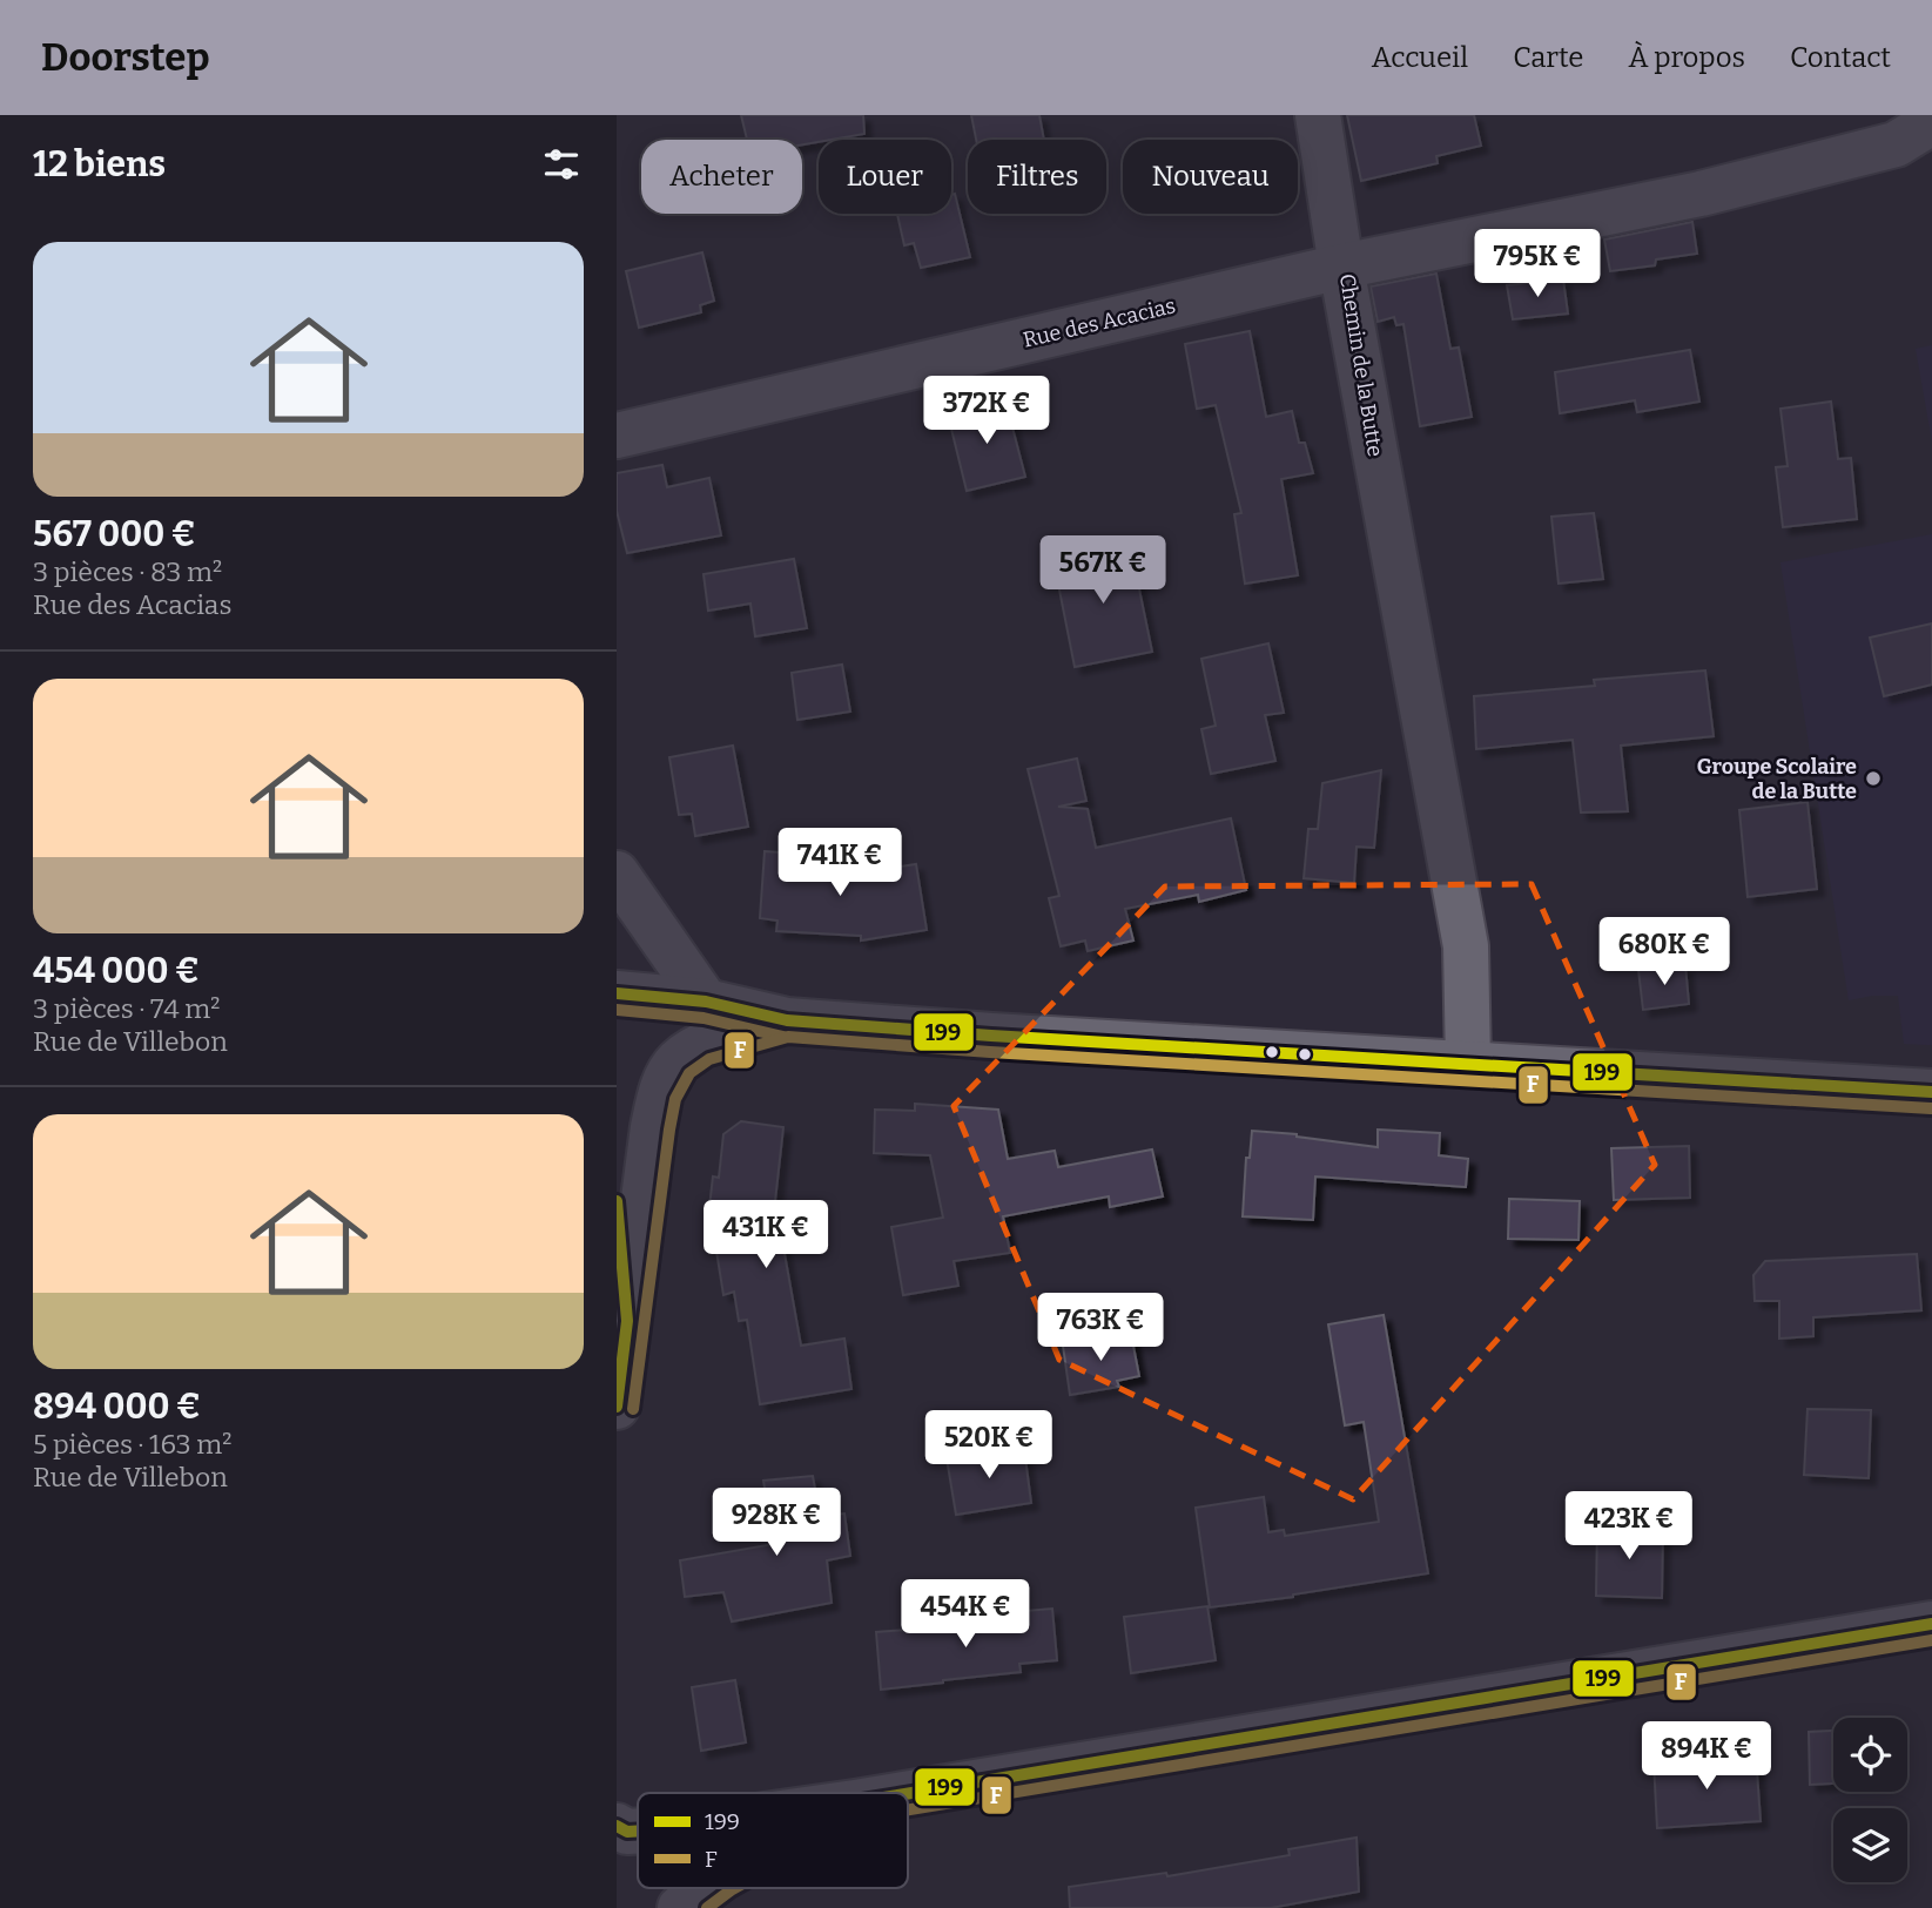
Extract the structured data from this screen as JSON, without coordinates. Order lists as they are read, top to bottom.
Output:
{
  "streets": {
    "main road": ["Rue des Acacias", "Chemin de la Butte"]
  },
  "crossings": [
    ["Rue des Acacias", "Chemin de la Butte"]
  ],
  "places": ["Groupe Scolaire de la Butte"],
  "lines": ["transit line 199", "transit line F"],
  "legend": ["199", "F"],
  "page": {
    "header": "Doorstep",
    "nav": [
      "Accueil",
      "Carte",
      "À propos",
      "Contact"
    ],
    "heading": "12 biens",
    "chip": [
      "Acheter",
      "Louer",
      "Filtres",
      "Nouveau"
    ],
    "list": [
      {
        "name": "567 000 €",
        "note": "3 pièces · 83 m² · Rue des Acacias"
      },
      {
        "name": "454 000 €",
        "note": "3 pièces · 74 m² · Rue de Villebon"
      },
      {
        "name": "894 000 €",
        "note": "5 pièces · 163 m² · Rue de Villebon"
      }
    ],
    "price": [
      "795K €",
      "372K €",
      "567K €",
      "741K €",
      "680K €",
      "431K €",
      "763K €",
      "520K €",
      "928K €",
      "423K €",
      "454K €",
      "894K €"
    ]
  }
}
